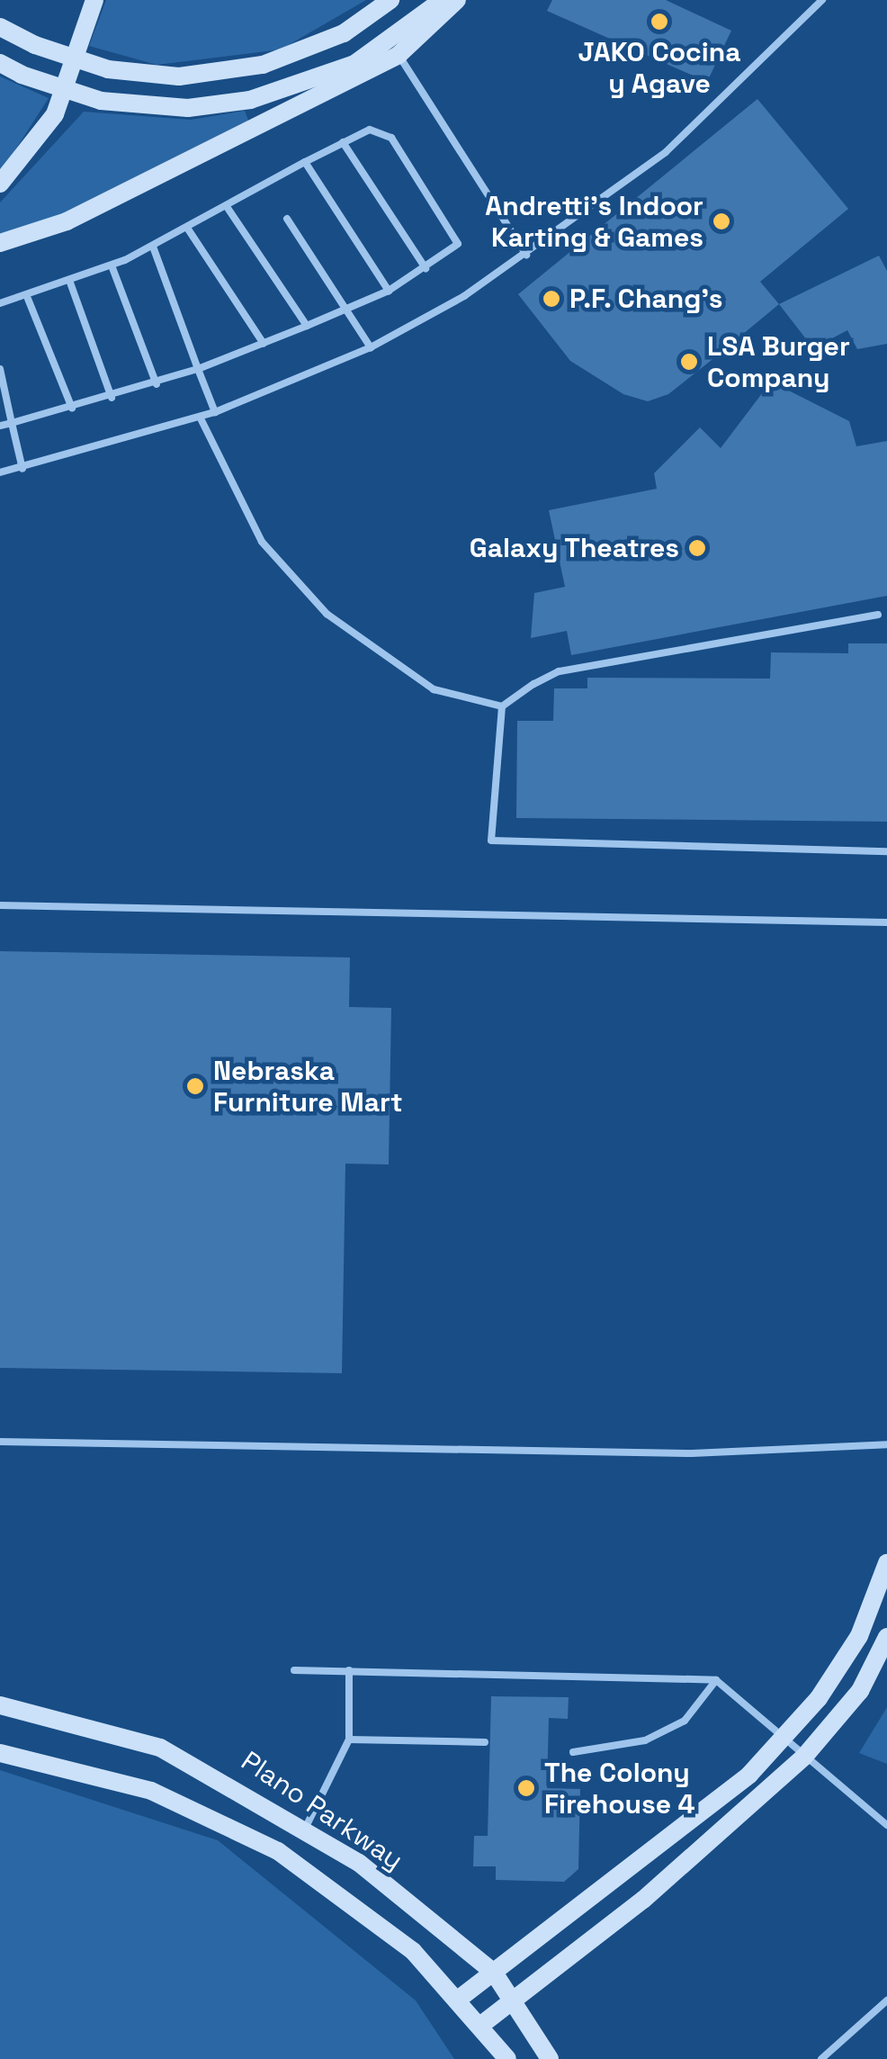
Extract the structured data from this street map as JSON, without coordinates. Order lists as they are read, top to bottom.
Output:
{
  "streets": {
    "street": ["Plano Parkway"]
  },
  "places": [
    "JAKO Cocina y Agave",
    "Andretti's Indoor Karting & Games",
    "P.F. Chang's",
    "LSA Burger Company",
    "Galaxy Theatres",
    "Nebraska Furniture Mart",
    "The Colony Firehouse 4"
  ]
}
